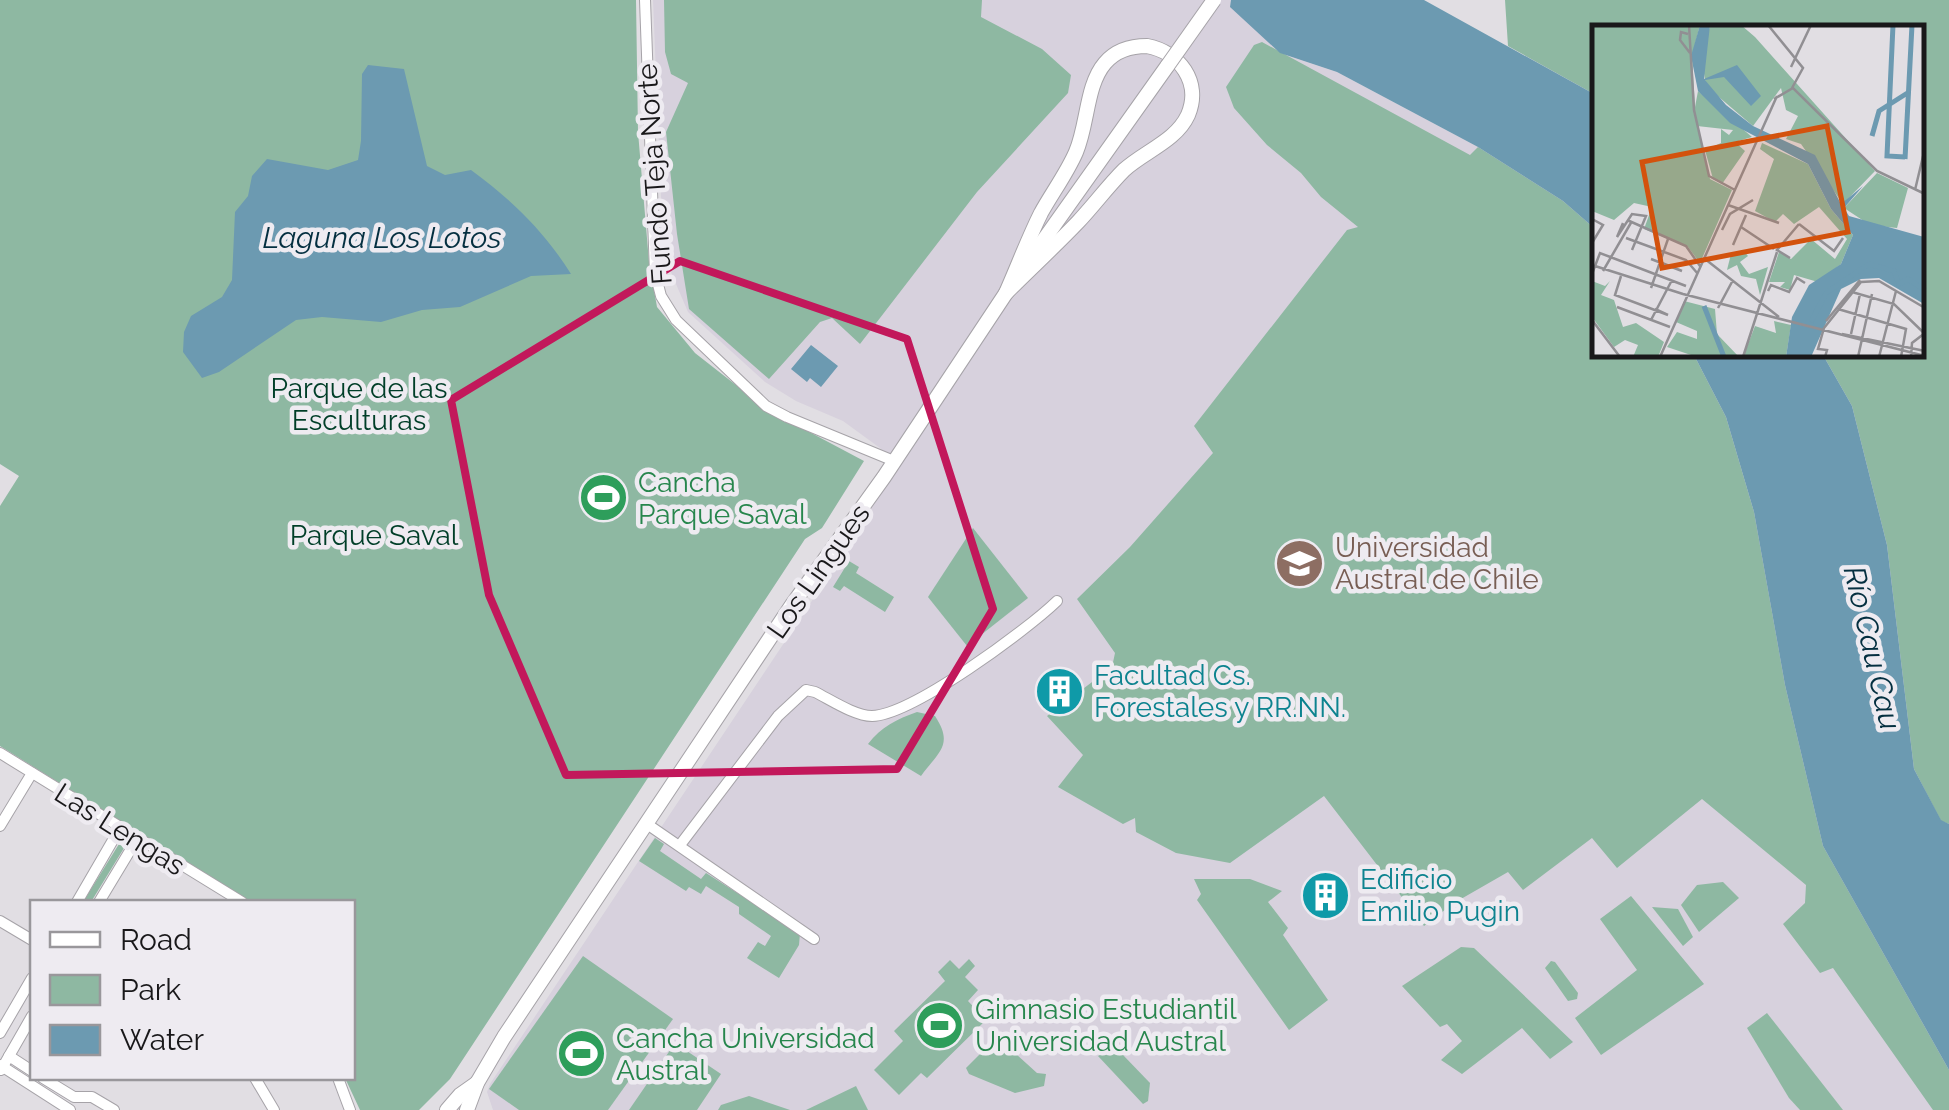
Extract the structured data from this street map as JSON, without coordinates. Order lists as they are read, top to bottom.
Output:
{
  "streets": {
    "main road": ["Los Lingues"],
    "street": ["Fundo Teja Norte", "Las Lengas"]
  },
  "crossings": [
    ["Fundo Teja Norte", "Los Lingues"]
  ],
  "water": ["Laguna Los Lotos", "Río Cau Cau"],
  "parks": ["Parque de las Esculturas", "Parque Saval"],
  "places": {
    "sports": ["Cancha Parque Saval", "Gimnasio Estudiantil Universidad Austral", "Cancha Universidad Austral"],
    "school or university": ["Universidad Austral de Chile"],
    "building": ["Facultad Cs. Forestales y RR.NN.", "Edificio Emilio Pugin"]
  },
  "legend": ["Road", "Park", "Water"]
}
